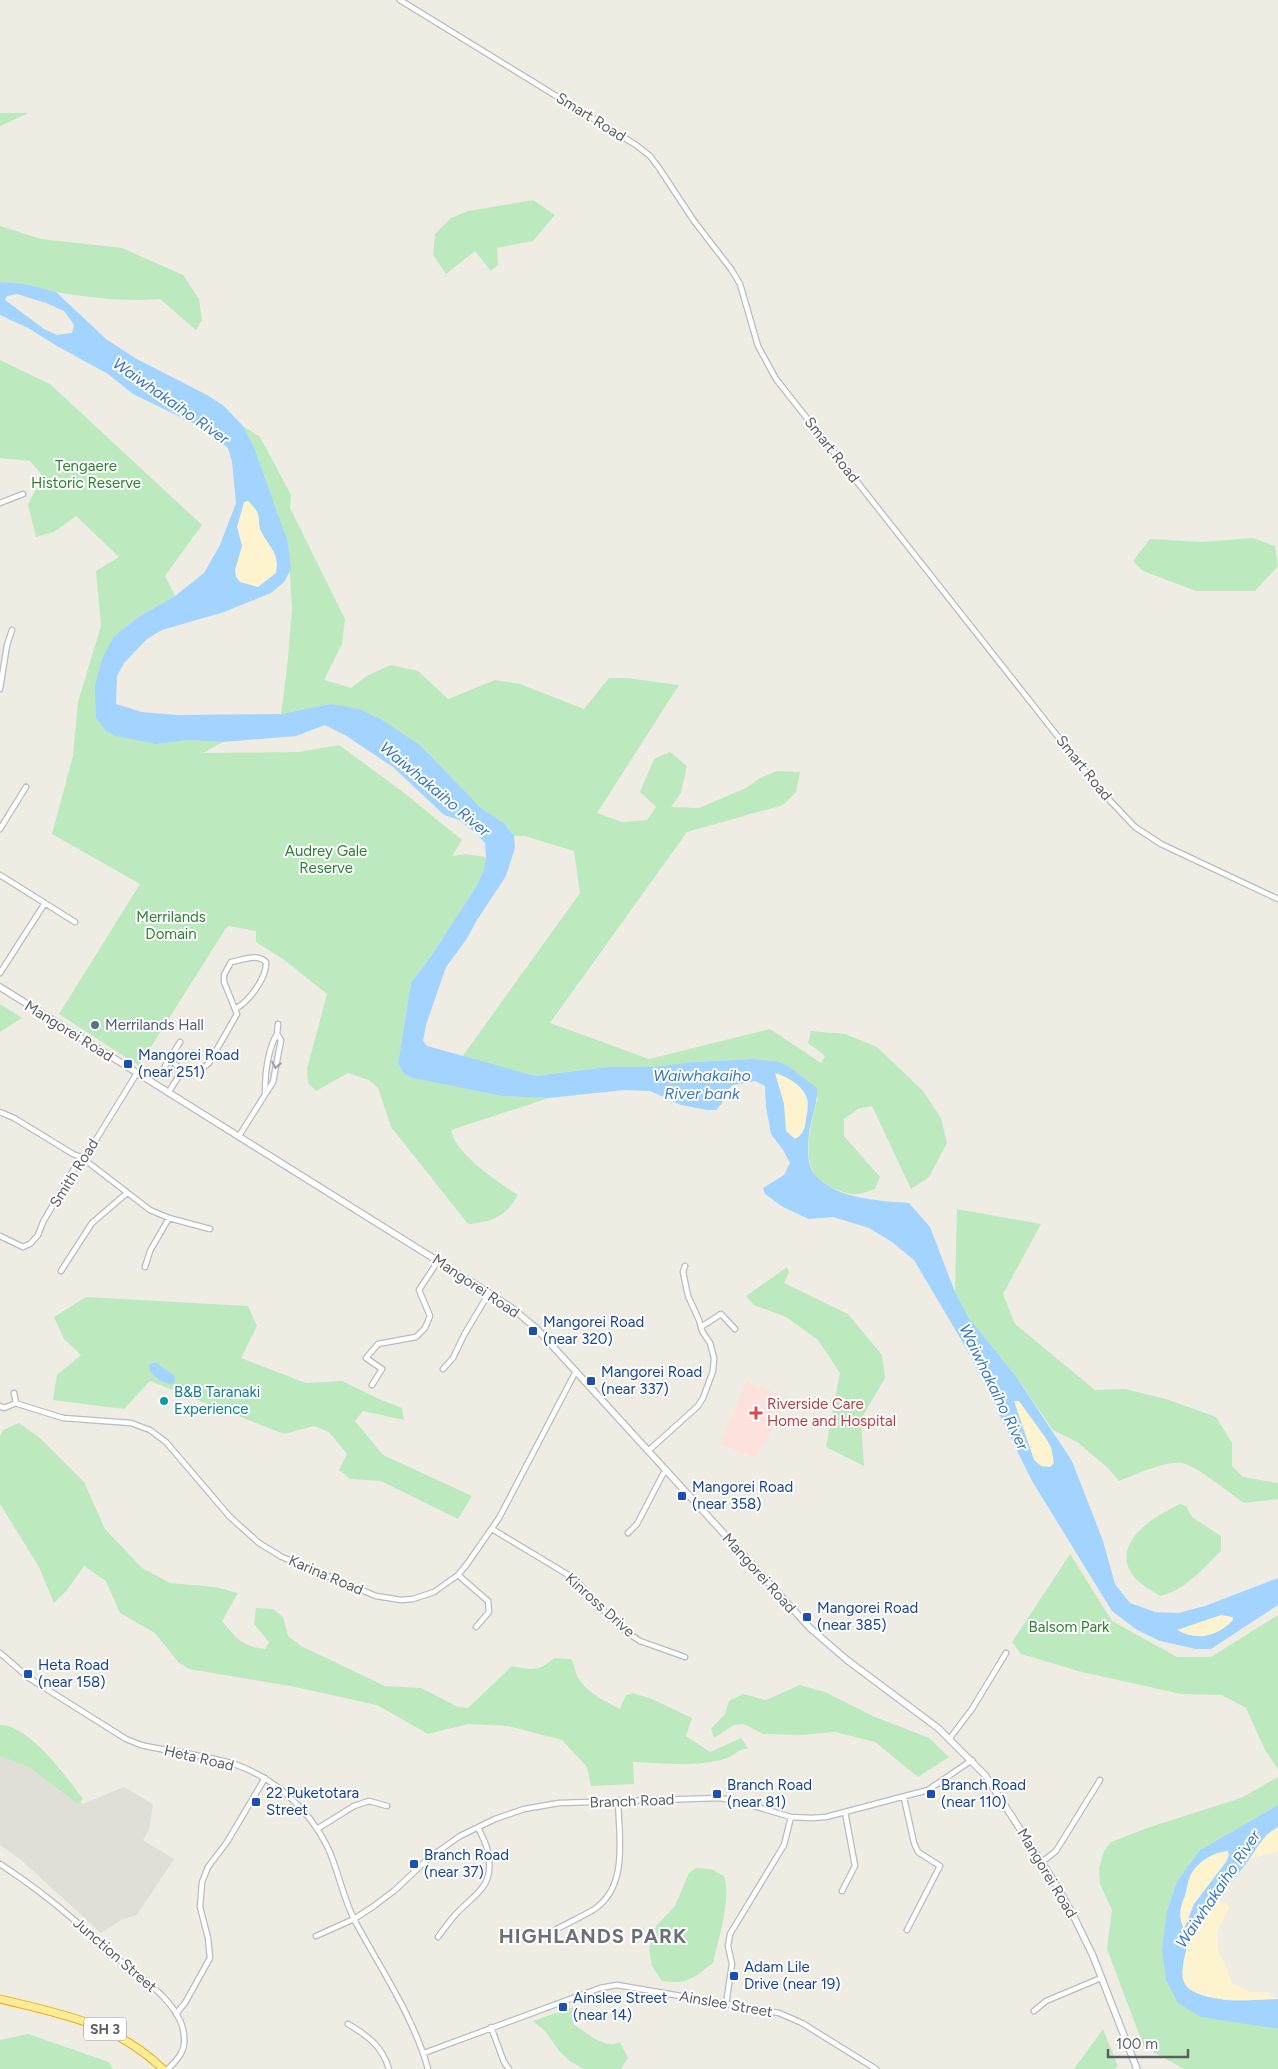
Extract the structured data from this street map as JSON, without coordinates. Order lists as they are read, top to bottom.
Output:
{
  "streets": {
    "highway": ["SH 3"],
    "street": [
      "Smart Road",
      "Mangorei Road",
      "Smith Road",
      "Karina Road",
      "Kinross Drive",
      "Heta Road",
      "Branch Road",
      "Junction Street",
      "Ainslee Street"
    ]
  },
  "crossings": [
    ["Mangorei Road", "Smith Road"],
    ["Mangorei Road", "Karina Road"],
    ["Mangorei Road", "Branch Road"],
    ["Karina Road", "Kinross Drive"],
    ["Heta Road", "Branch Road"],
    ["Heta Road", "Ainslee Street"]
  ],
  "districts": ["HIGHLANDS PARK"],
  "water": ["Waiwhakaiho River", "Waiwhakaiho River bank"],
  "parks": [
    "Tengaere Historic Reserve",
    "Audrey Gale Reserve",
    "Merrilands Domain",
    "Balsom Park"
  ],
  "places": {
    "other": ["Merrilands Hall", "B&B Taranaki Experience"],
    "transit": [
      "Mangorei Road (near 251)",
      "Mangorei Road (near 320)",
      "Mangorei Road (near 337)",
      "Mangorei Road (near 358)",
      "Mangorei Road (near 385)",
      "Heta Road (near 158)",
      "Branch Road (near 81)",
      "Branch Road (near 110)",
      "22 Puketotara Street",
      "Branch Road (near 37)",
      "Adam Lile Drive (near 19)",
      "Ainslee Street (near 14)"
    ],
    "health": ["Riverside Care Home and Hospital"]
  },
  "scale_bar": "100 m"
}
